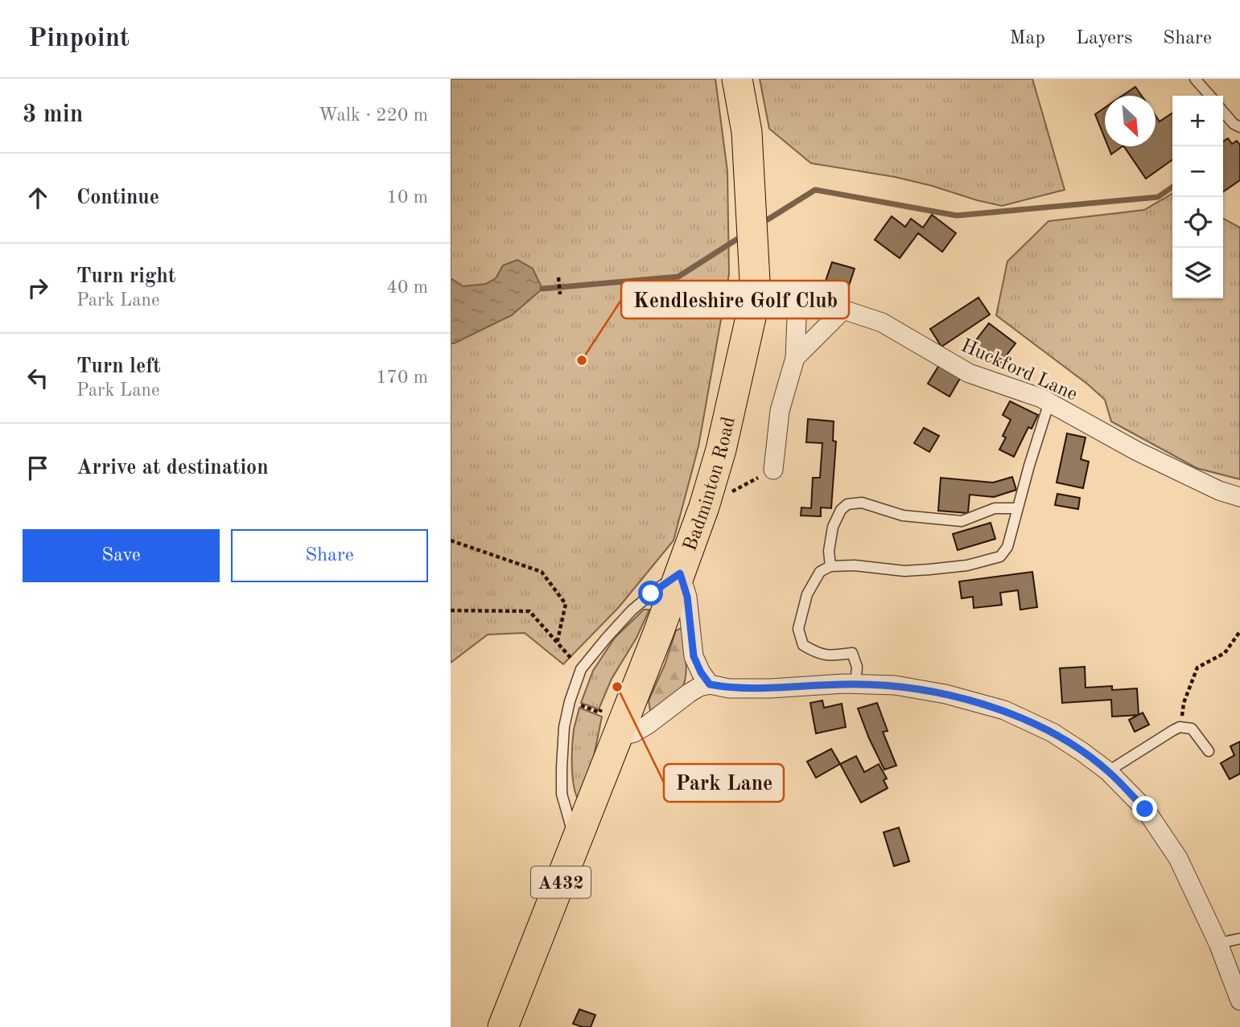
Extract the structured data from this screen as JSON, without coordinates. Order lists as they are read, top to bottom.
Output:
{
  "streets": {
    "main road": ["Badminton Road", "A432"],
    "street": ["Huckford Lane"]
  },
  "crossings": [
    ["Huckford Lane", "Badminton Road"]
  ],
  "places": ["Kendleshire Golf Club", "Park Lane"],
  "north": "bottom right",
  "page": {
    "header": "Pinpoint",
    "nav": ["Map", "Layers", "Share"],
    "heading": ["3 min", "Walk · 220 m"],
    "map_buttons": ["+", "−"],
    "list": [
      ["Continue", "10 m"],
      ["Turn right", "Park Lane", "40 m"],
      ["Turn left", "Park Lane", "170 m"],
      "Arrive at destination"
    ],
    "buttons": ["Save", "Share"]
  }
}
